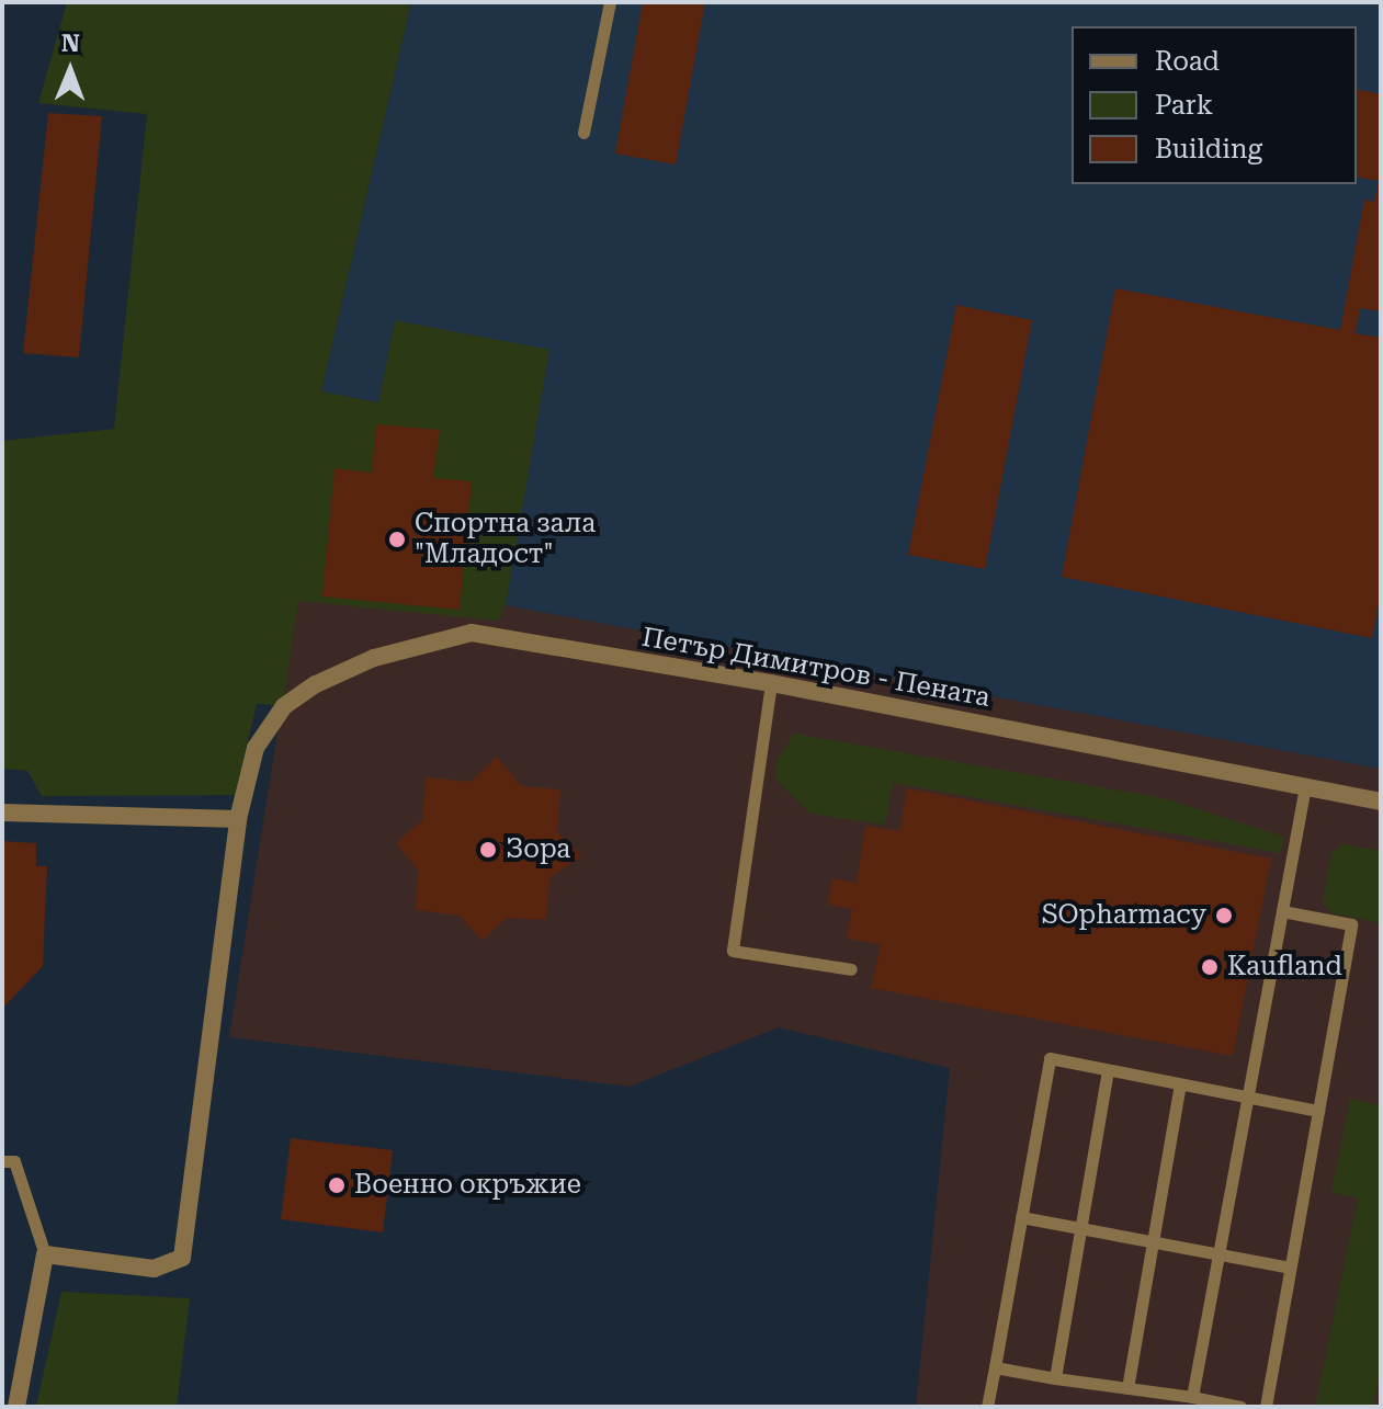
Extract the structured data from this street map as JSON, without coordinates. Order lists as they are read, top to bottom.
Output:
{
  "streets": {
    "street": ["Петър Димитров - Пената"]
  },
  "places": [
    "Спортна зала \"Младост\"",
    "Зора",
    "SOpharmacy",
    "Kaufland",
    "Военно окръжие"
  ],
  "legend": ["Road", "Park", "Building"],
  "north": "top"
}
